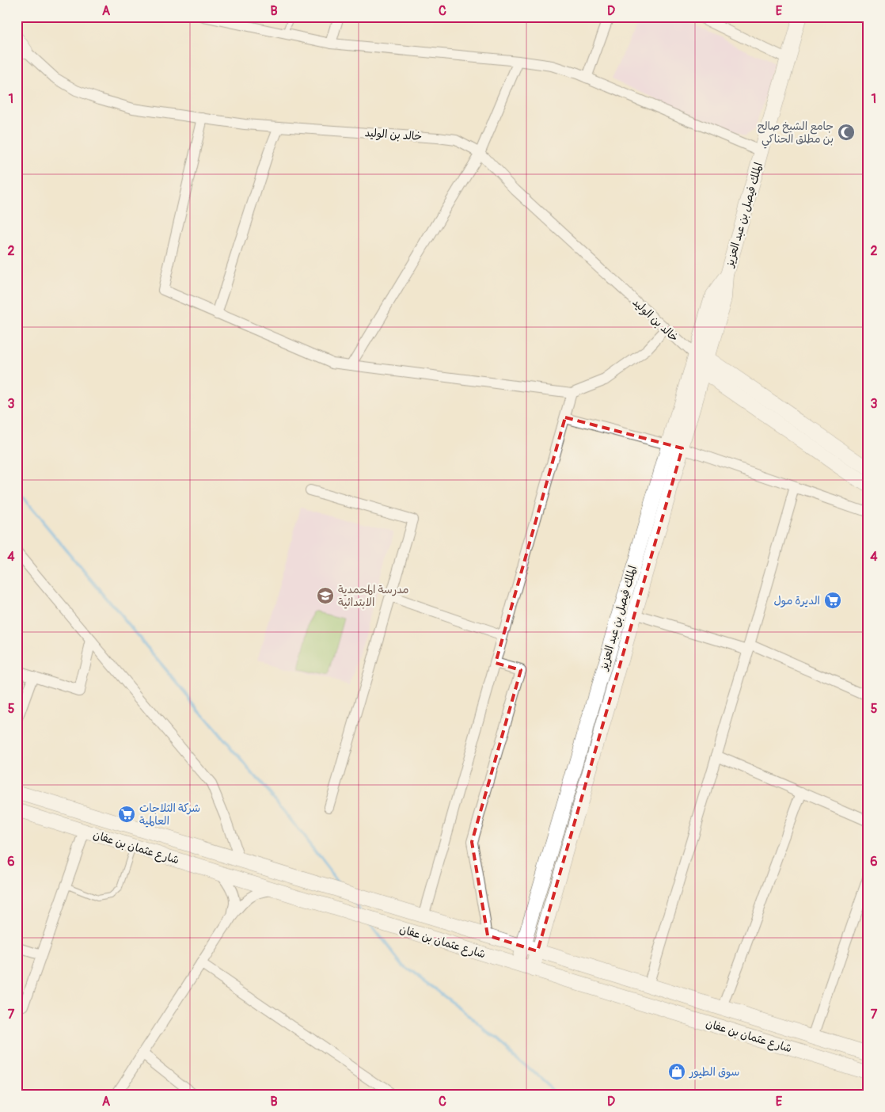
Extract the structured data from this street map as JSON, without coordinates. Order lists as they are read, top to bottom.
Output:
{
  "streets": {
    "street": ["خالد بن الوليد", "الملك فيصل بن عبد العزيز", "شارع عثمان بن عفان"]
  },
  "crossings": [
    ["خالد بن الوليد", "الملك فيصل بن عبد العزيز"],
    ["الملك فيصل بن عبد العزيز", "شارع عثمان بن عفان"]
  ],
  "places": {
    "mosque": ["جامع الشيخ صالح بن مطلق الحناكي"],
    "school or university": ["مدرسة المحمدية الابتدائية"],
    "supermarket": ["الديرة مول", "شركة الثلاجات العالمية"],
    "shop": ["سوق الطيور"]
  },
  "grid": {
    "columns": [
      "A",
      "B",
      "C",
      "D",
      "E"
    ],
    "rows": [
      "1",
      "2",
      "3",
      "4",
      "5",
      "6",
      "7"
    ]
  }
}
